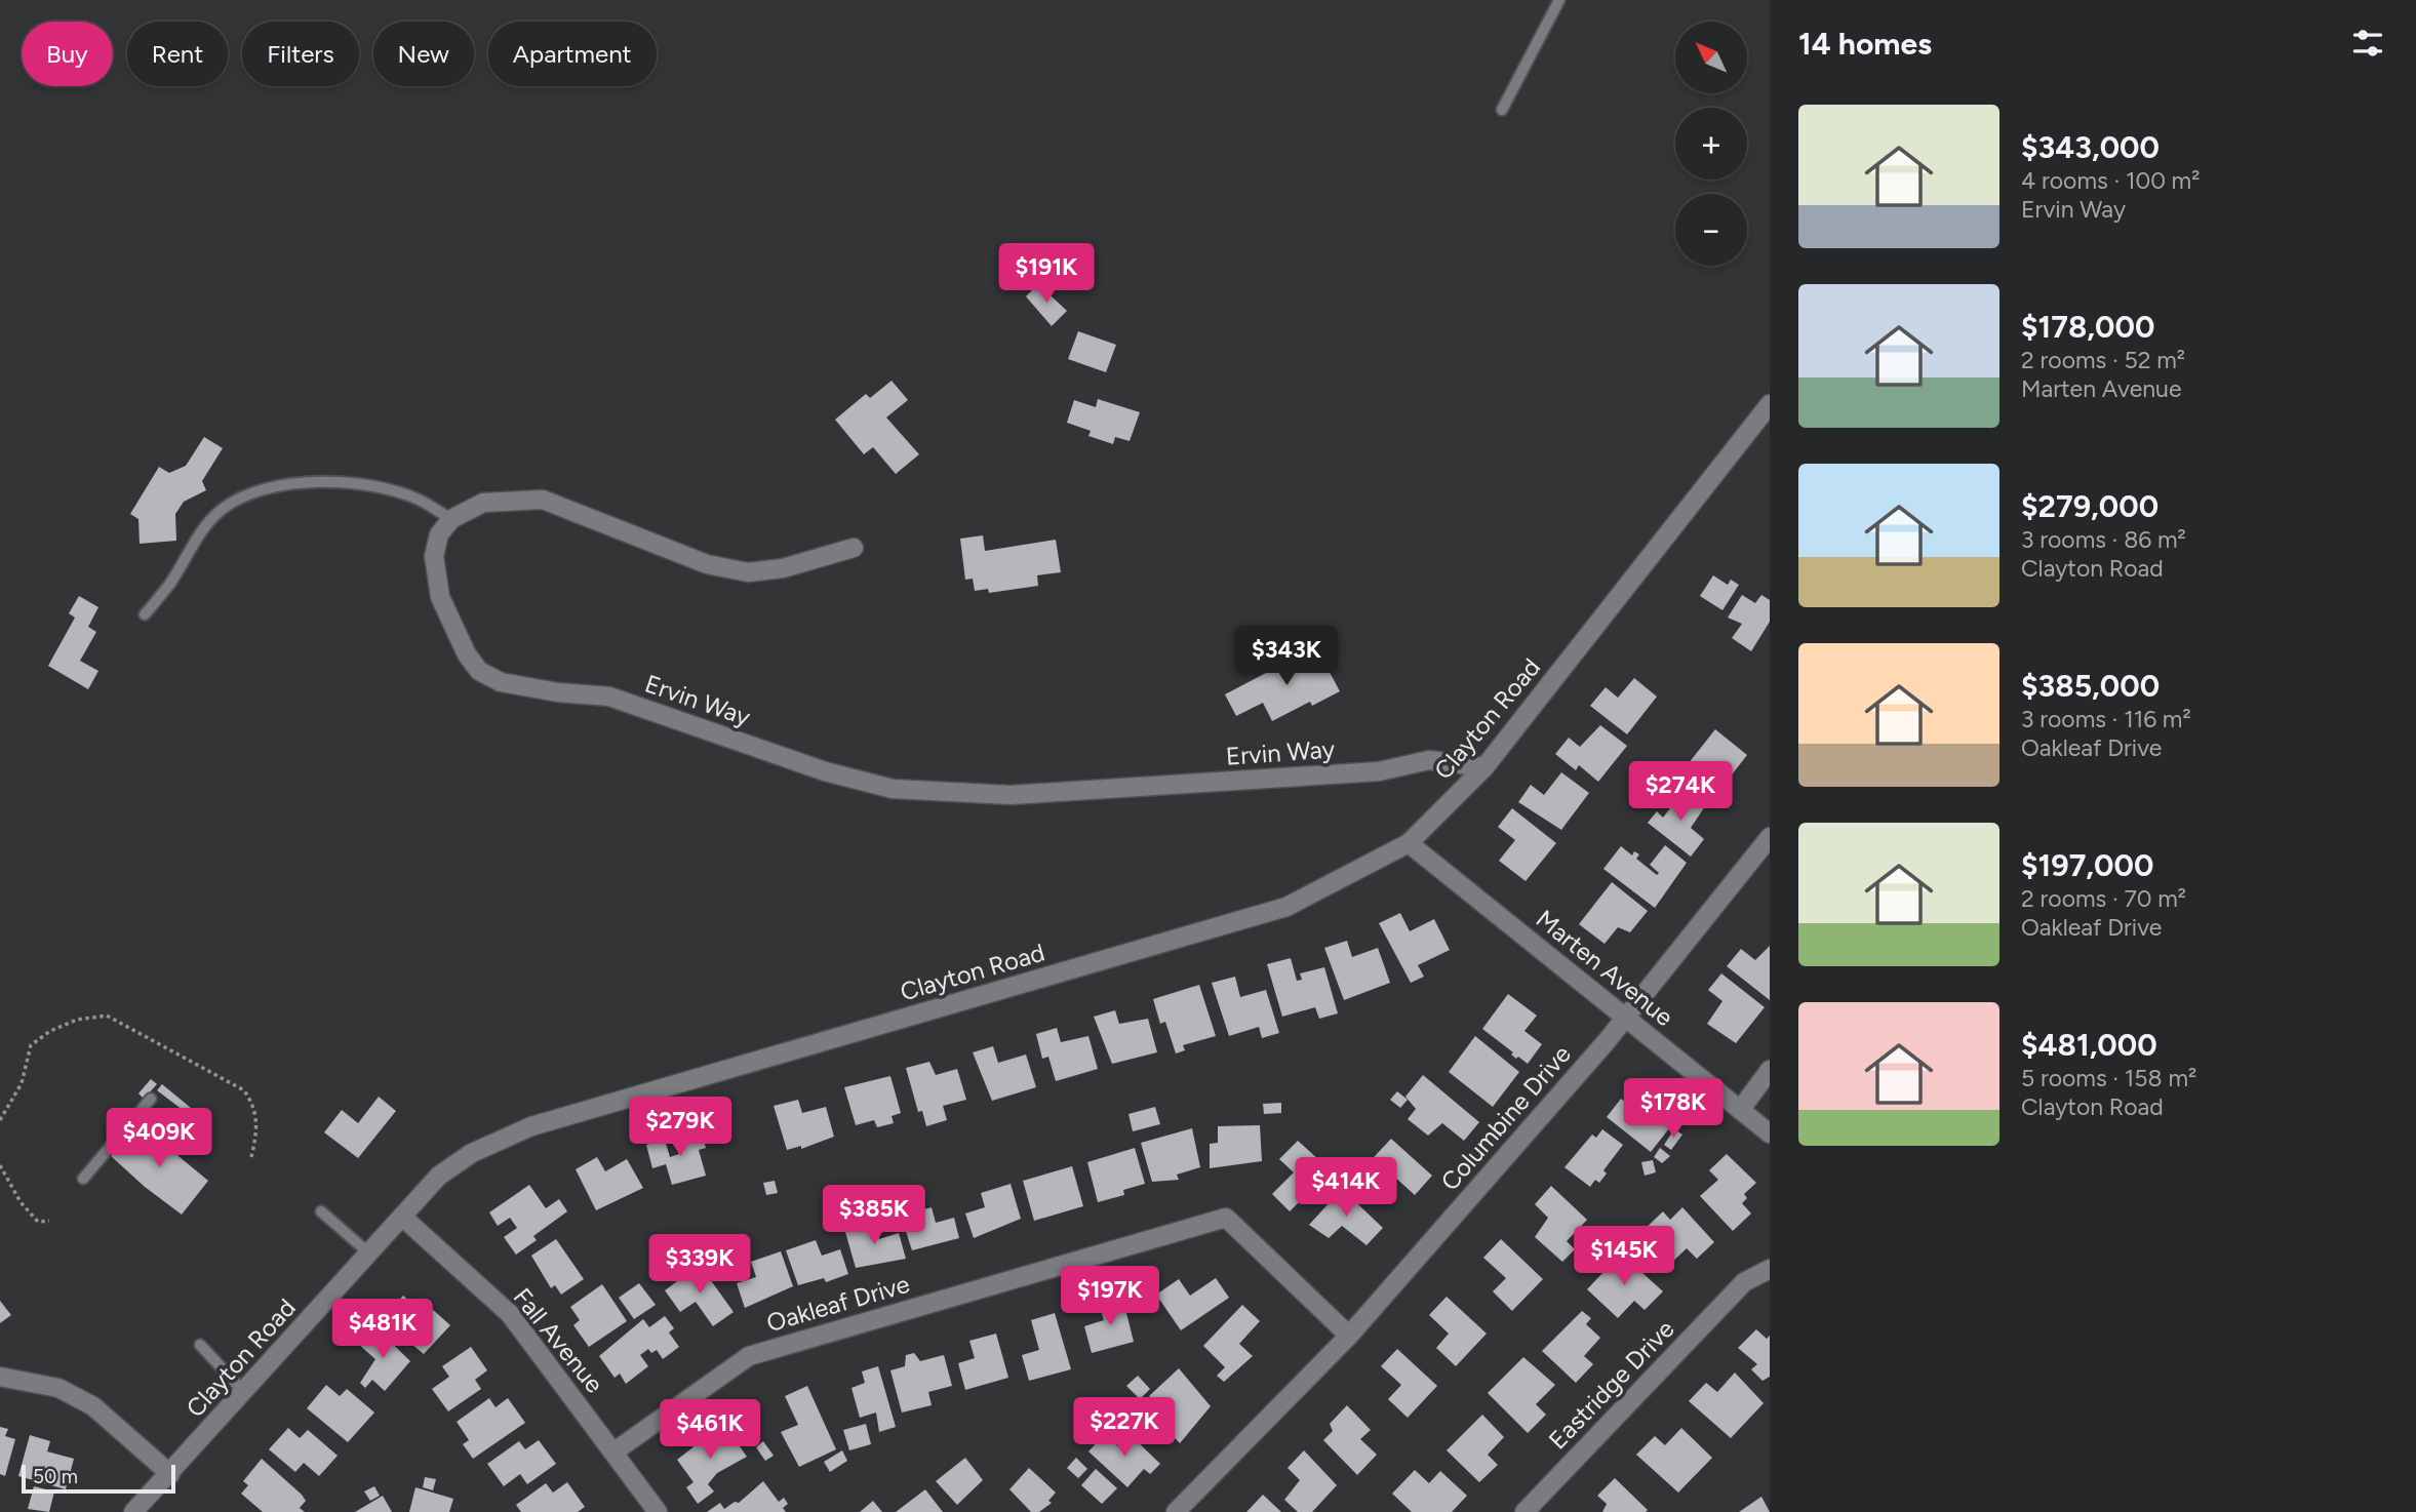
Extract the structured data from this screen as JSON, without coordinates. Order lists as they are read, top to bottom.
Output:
{
  "streets": {
    "street": [
      "Ervin Way",
      "Clayton Road",
      "Marten Avenue",
      "Columbine Drive",
      "Oakleaf Drive",
      "Fall Avenue",
      "Eastridge Drive"
    ]
  },
  "crossings": [
    ["Ervin Way", "Clayton Road"],
    ["Clayton Road", "Marten Avenue"],
    ["Clayton Road", "Fall Avenue"],
    ["Marten Avenue", "Columbine Drive"],
    ["Columbine Drive", "Oakleaf Drive"],
    ["Oakleaf Drive", "Fall Avenue"]
  ],
  "scale_bar": "50 m",
  "north": "top left",
  "page": {
    "heading": "14 homes",
    "map_buttons": ["+", "−"],
    "chip": [
      "Buy",
      "Rent",
      "Filters",
      "New",
      "Apartment"
    ],
    "list": [
      {
        "name": "$343,000",
        "note": "4 rooms · 100 m² · Ervin Way"
      },
      {
        "name": "$178,000",
        "note": "2 rooms · 52 m² · Marten Avenue"
      },
      {
        "name": "$279,000",
        "note": "3 rooms · 86 m² · Clayton Road"
      },
      {
        "name": "$385,000",
        "note": "3 rooms · 116 m² · Oakleaf Drive"
      },
      {
        "name": "$197,000",
        "note": "2 rooms · 70 m² · Oakleaf Drive"
      },
      {
        "name": "$481,000",
        "note": "5 rooms · 158 m² · Clayton Road"
      }
    ],
    "price": [
      "$191K",
      "$343K",
      "$274K",
      "$178K",
      "$279K",
      "$409K",
      "$414K",
      "$385K",
      "$145K",
      "$339K",
      "$197K",
      "$481K",
      "$227K",
      "$461K"
    ],
    "scale": "50 m"
  }
}
